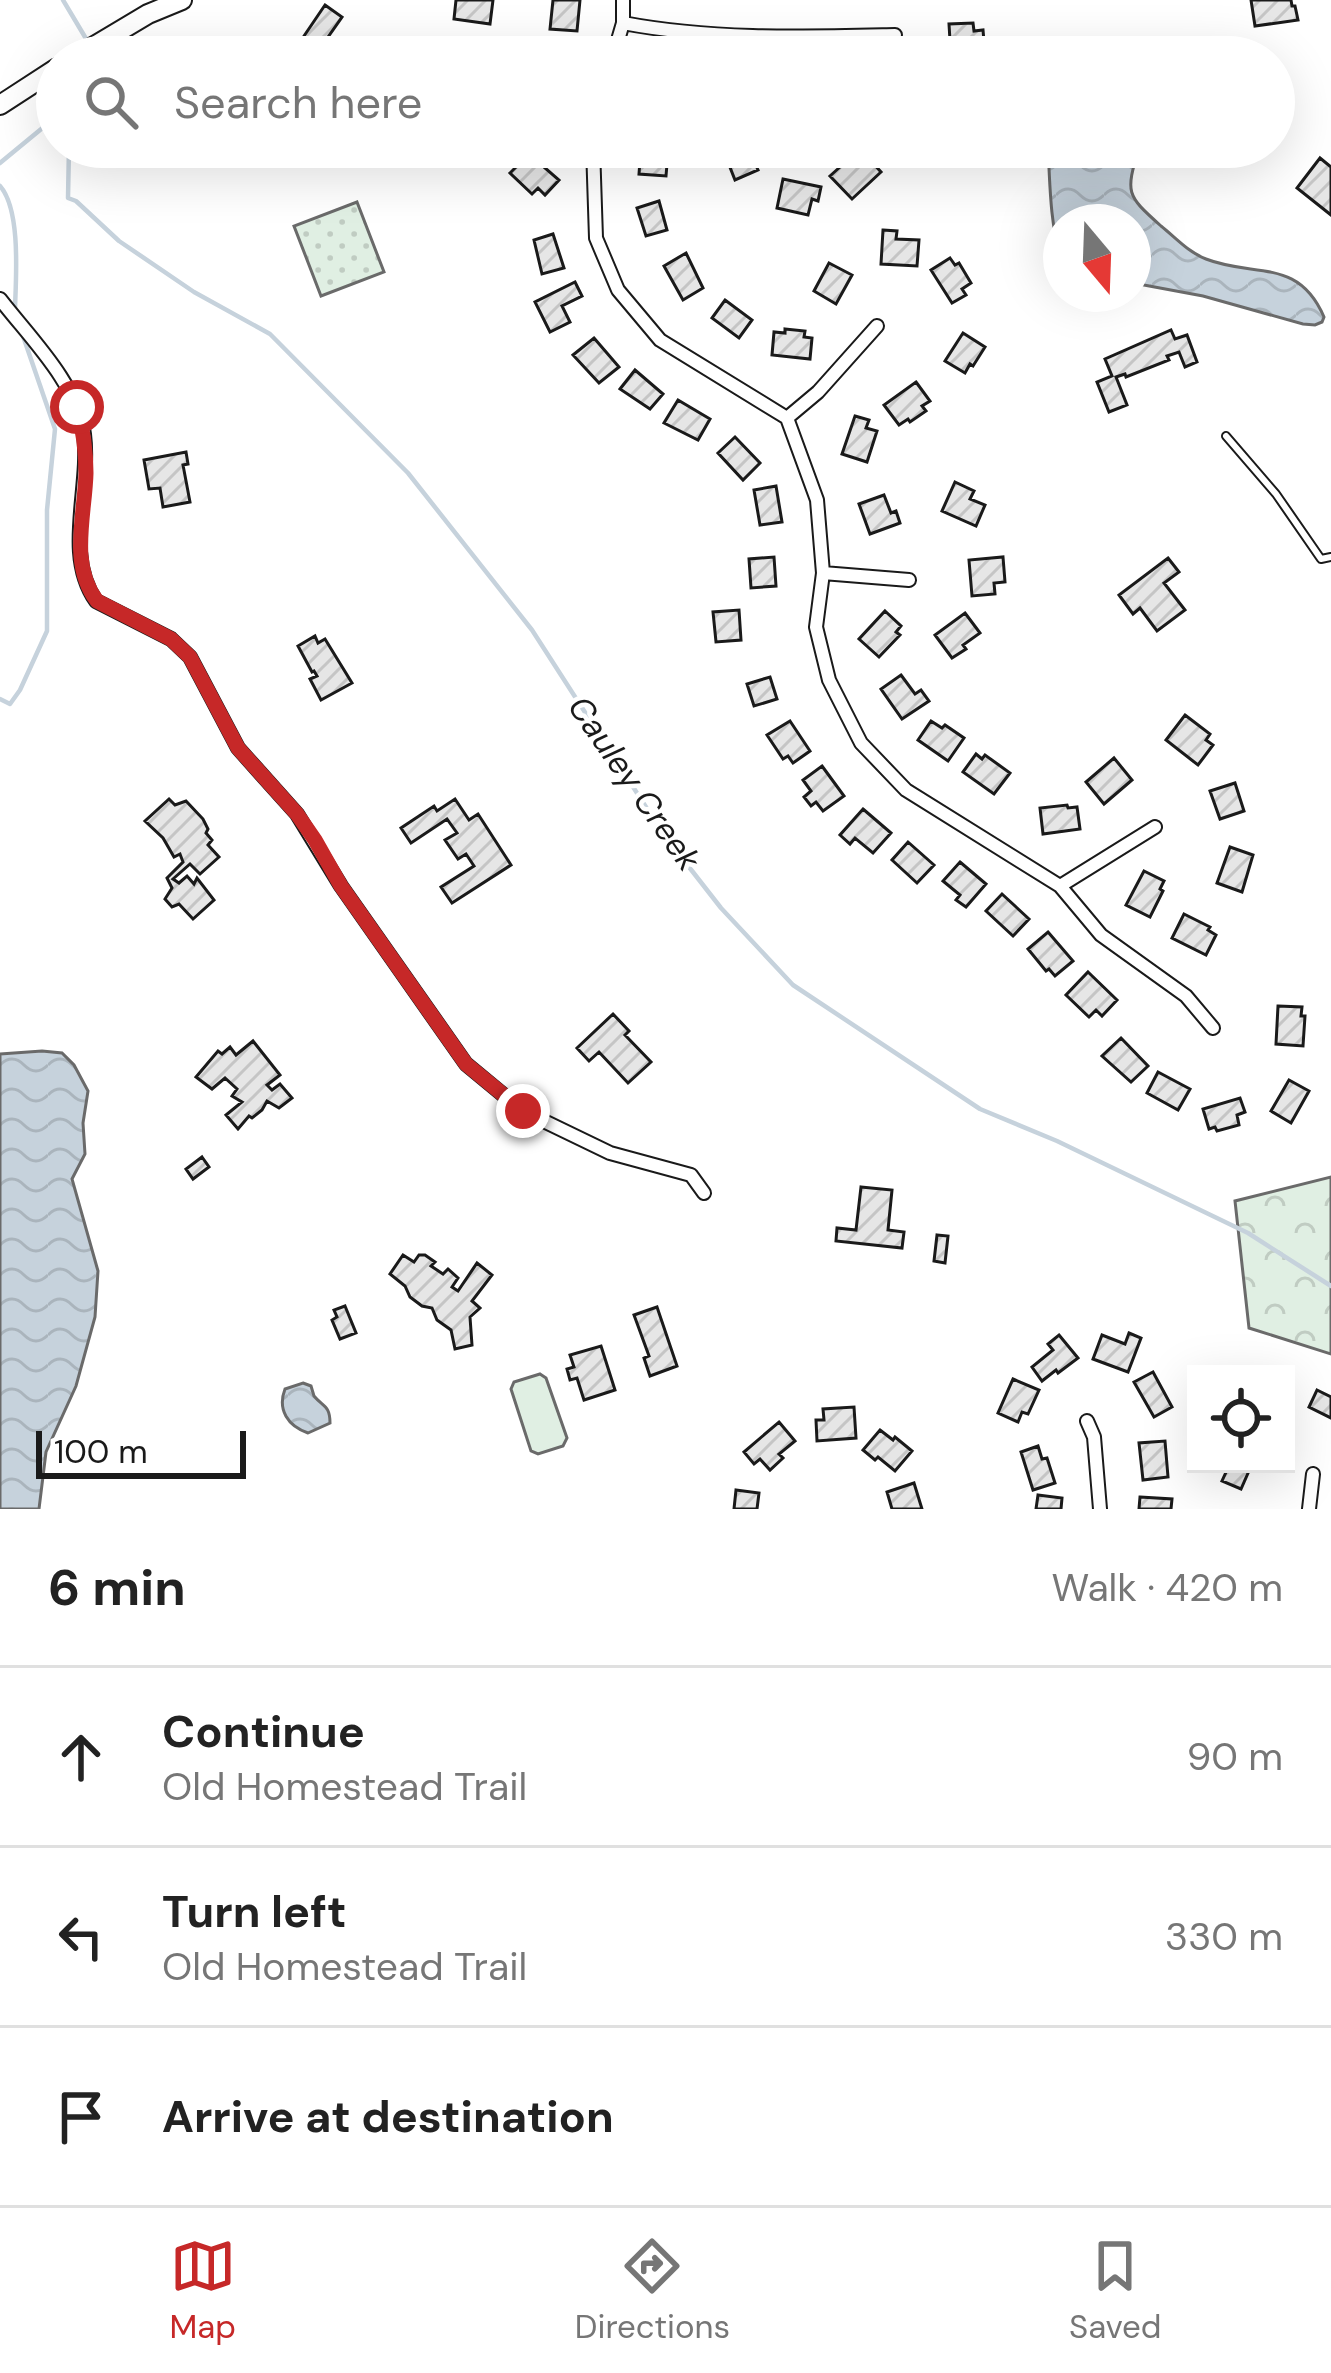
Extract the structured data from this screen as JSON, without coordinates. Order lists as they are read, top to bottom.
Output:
{
  "water": ["Cauley Creek"],
  "scale_bar": "100 m",
  "north": "bottom",
  "page": {
    "search": "Search here",
    "scale": "100 m",
    "heading": ["6 min", "Walk · 420 m"],
    "list": [
      ["Continue", "Old Homestead Trail", "90 m"],
      ["Turn left", "Old Homestead Trail", "330 m"],
      "Arrive at destination"
    ],
    "nav": ["Map", "Directions", "Saved"]
  }
}
